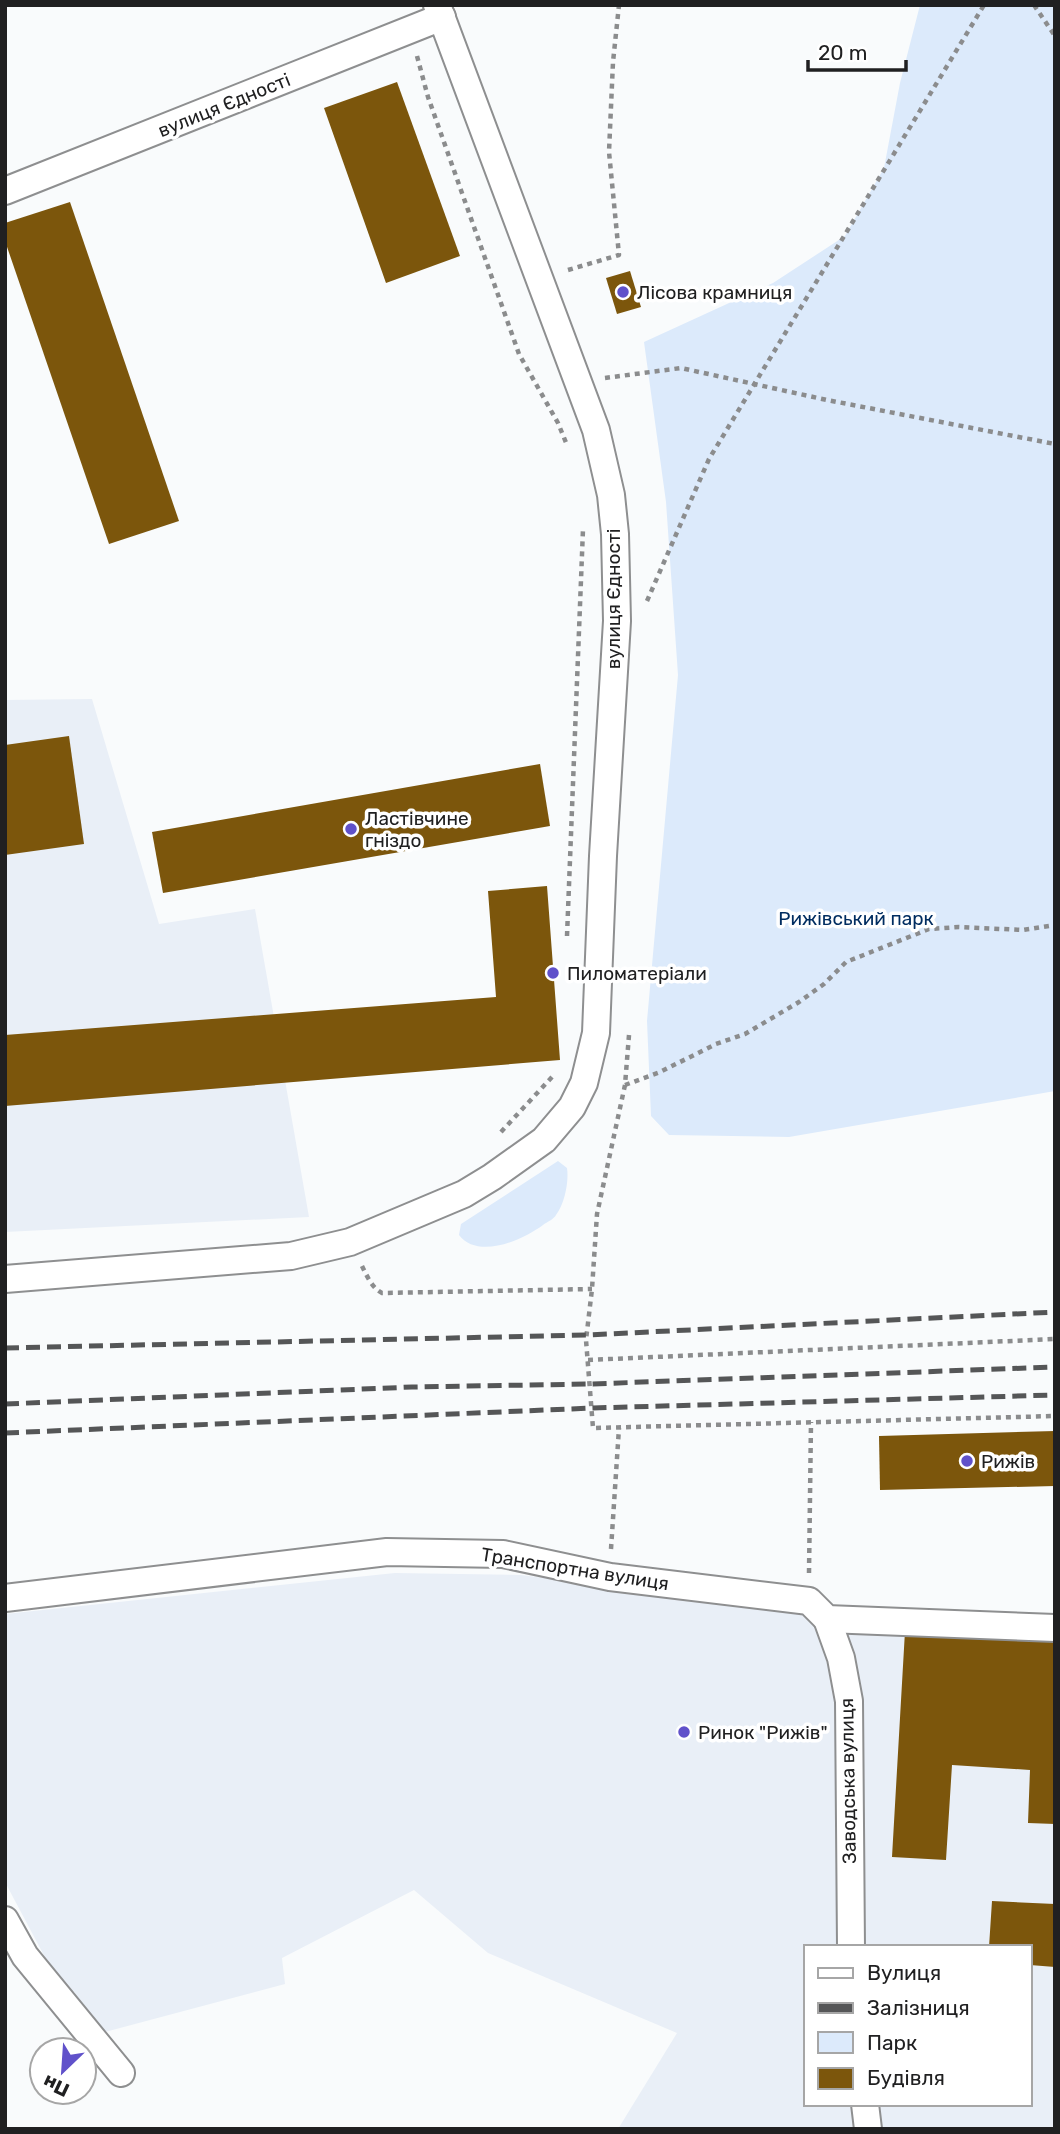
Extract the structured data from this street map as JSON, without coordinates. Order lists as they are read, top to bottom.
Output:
{
  "streets": {
    "street": ["вулиця Єдності", "Транспортна вулиця", "Заводська вулиця"]
  },
  "crossings": [
    ["Транспортна вулиця", "Заводська вулиця"]
  ],
  "parks": ["Рижівський парк"],
  "places": [
    "Лісова крамниця",
    "Ластівчине гніздо",
    "Пиломатеріали",
    "Рижів",
    "Ринок \"Рижів\""
  ],
  "legend": [
    "Вулиця",
    "Залізниця",
    "Парк",
    "Будівля"
  ],
  "scale_bar": "20 m",
  "north": "bottom left"
}
